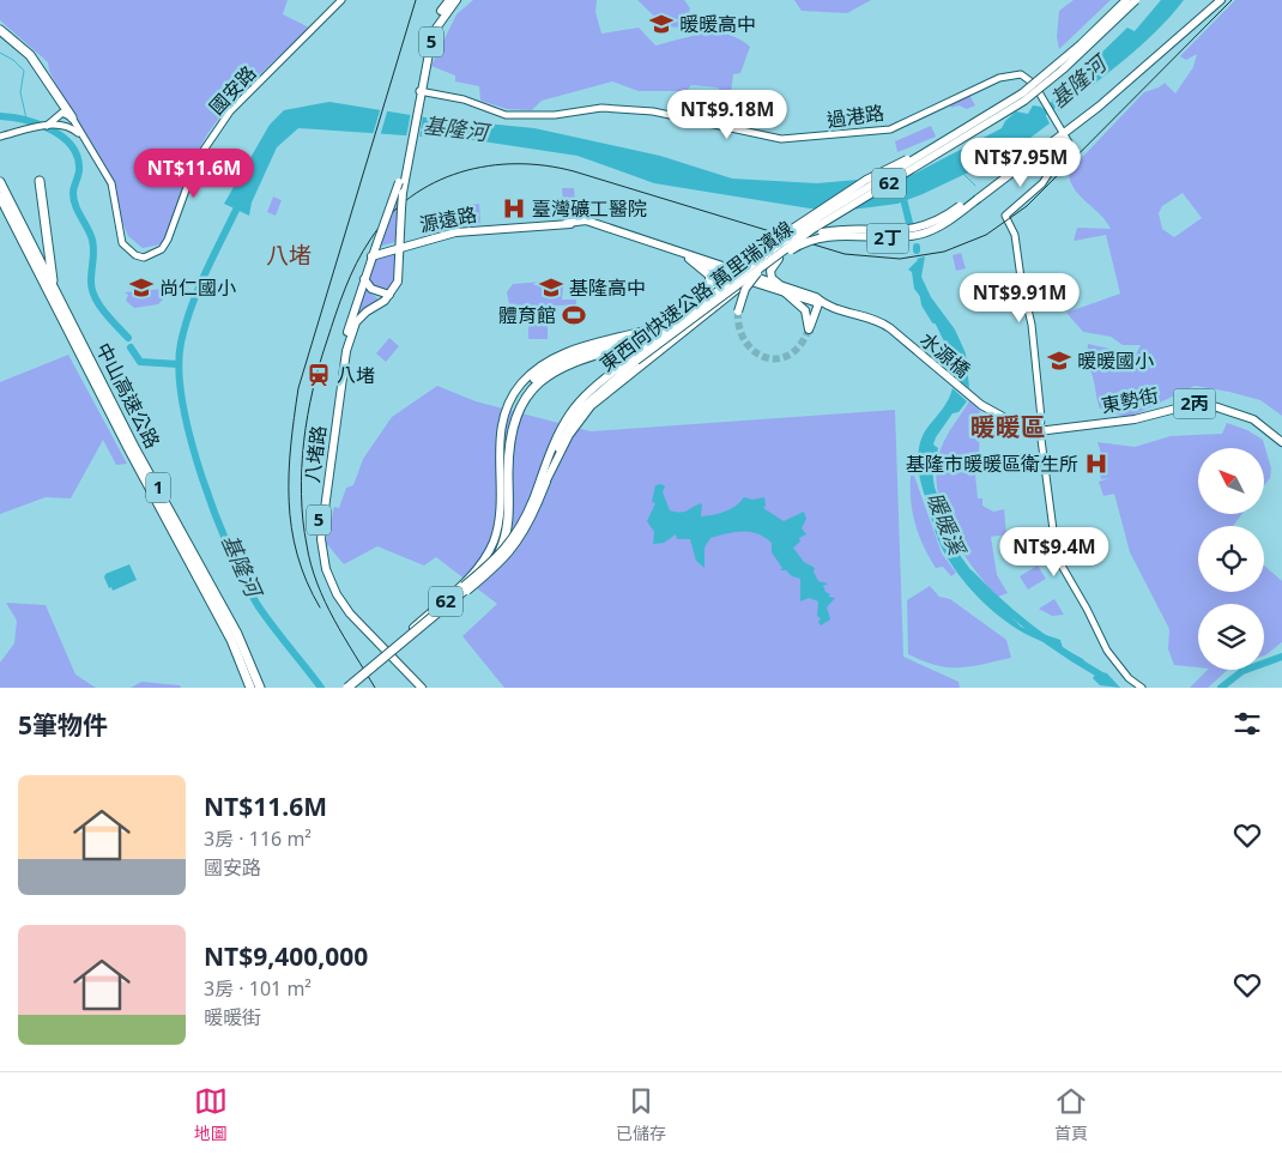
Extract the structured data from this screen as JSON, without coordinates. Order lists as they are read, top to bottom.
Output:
{
  "streets": {
    "highway": ["中山高速公路", "1"],
    "main road": [
      "5",
      "62",
      "源遠路",
      "2丁",
      "東西向快速公路 萬里瑞濱線",
      "水源橋",
      "東勢街",
      "2丙",
      "八堵路"
    ],
    "street": ["國安路", "過港路"]
  },
  "crossings": [
    ["5", "過港路"],
    ["5", "源遠路"],
    ["5", "八堵路"],
    ["過港路", "2丁"],
    ["源遠路", "八堵路"],
    ["2丁", "東西向快速公路 萬里瑞濱線"],
    ["2丁", "2丙"],
    ["水源橋", "東勢街"],
    ["水源橋", "2丙"]
  ],
  "districts": ["八堵", "暖暖區"],
  "water": ["基隆河", "暖暖溪"],
  "places": {
    "school or university": [
      "暖暖高中",
      "尚仁國小",
      "基隆高中",
      "暖暖國小"
    ],
    "hospital": ["臺灣礦工醫院", "基隆市暖暖區衛生所"],
    "sports": ["體育館"],
    "station": ["八堵"]
  },
  "north": "top left",
  "page": {
    "price": [
      "NT$9.18M",
      "NT$7.95M",
      "NT$11.6M",
      "NT$9.91M",
      "NT$9.4M"
    ],
    "heading": "5筆物件",
    "list": [
      {
        "name": "NT$11.6M",
        "note": "3房 · 116 m² · 國安路"
      },
      {
        "name": "NT$9,400,000",
        "note": "3房 · 101 m² · 暖暖街"
      }
    ],
    "tabs": ["地圖", "已儲存", "首頁"]
  }
}
